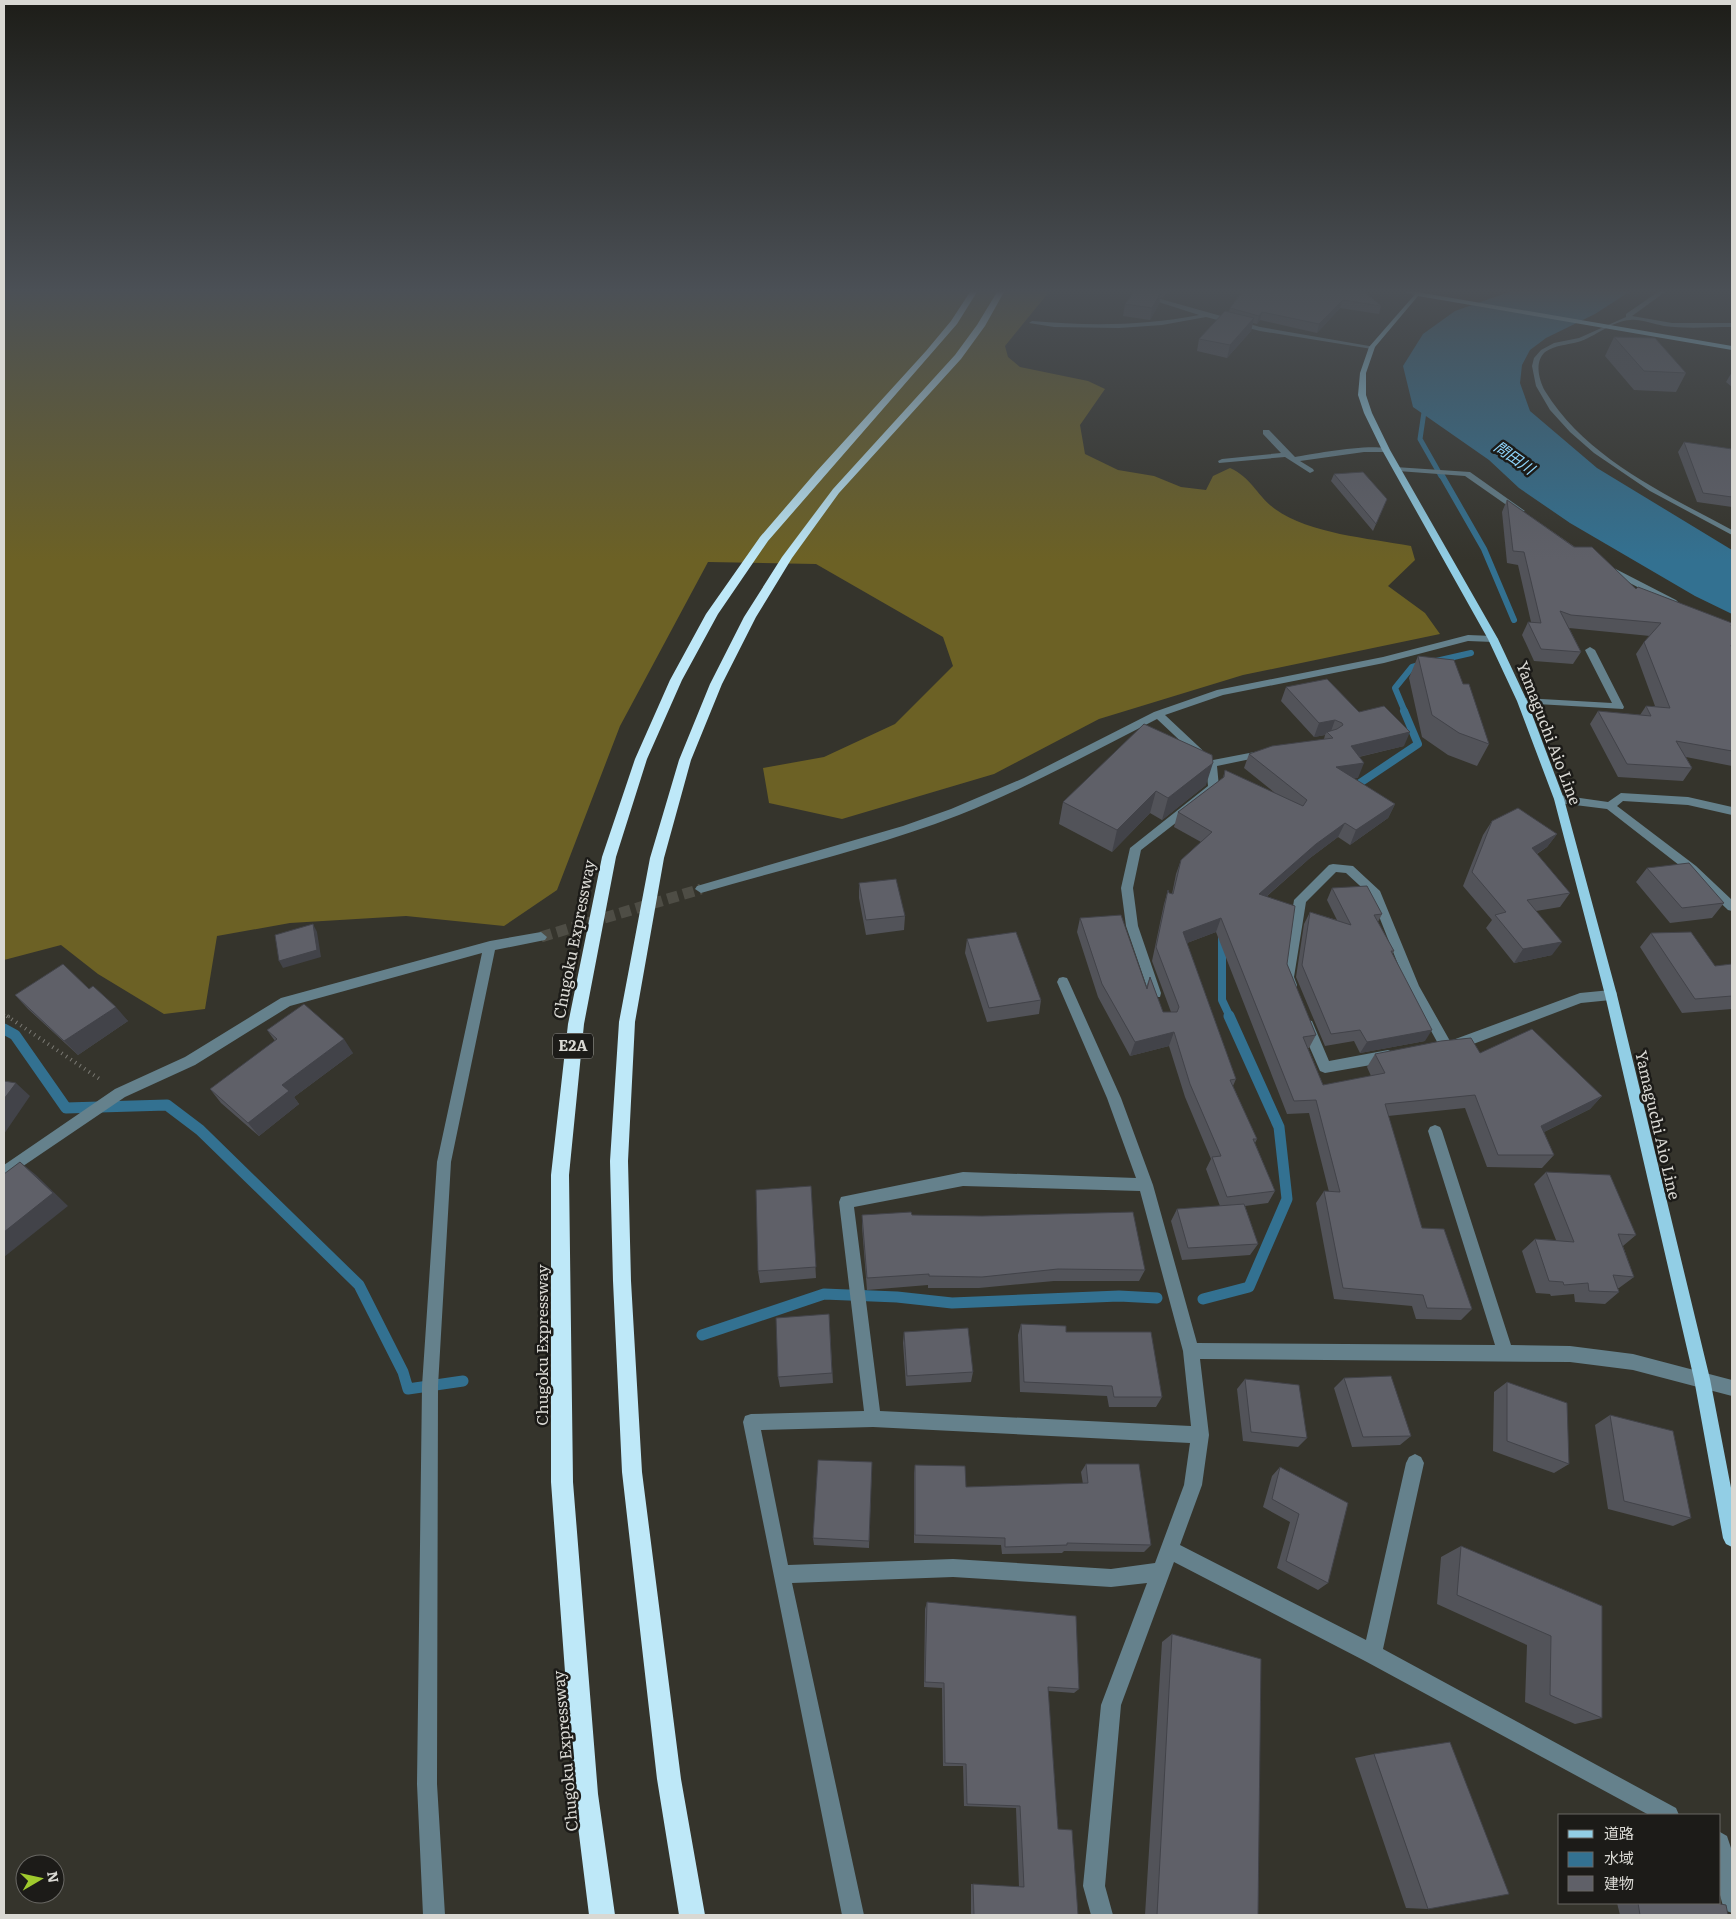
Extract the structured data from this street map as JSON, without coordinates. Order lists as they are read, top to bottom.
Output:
{
  "streets": {
    "highway": ["Chugoku Expressway", "E2A"],
    "main road": ["Yamaguchi Aio Line"]
  },
  "water": ["問田川"],
  "legend": ["道路", "水域", "建物"],
  "north": "right"
}
